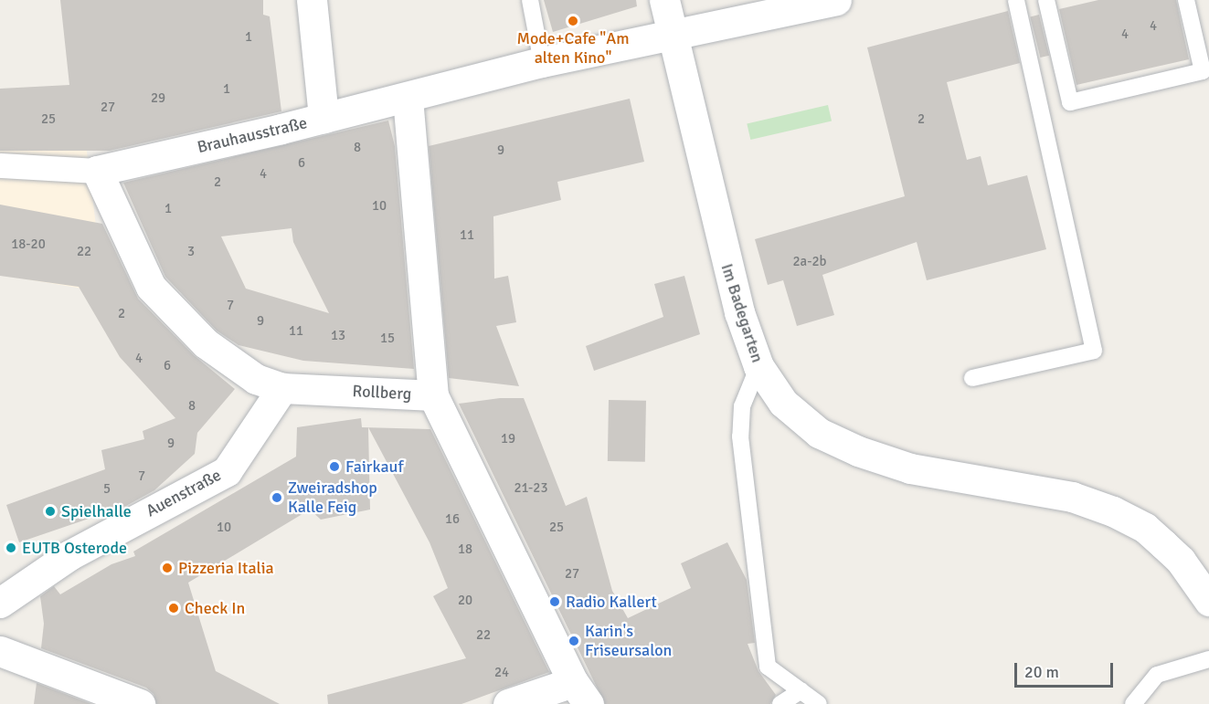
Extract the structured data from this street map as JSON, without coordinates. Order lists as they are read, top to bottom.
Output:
{
  "streets": {
    "street": [
      "Brauhausstraße",
      "Im Badegarten",
      "Rollberg",
      "Auenstraße"
    ]
  },
  "crossings": [
    ["Brauhausstraße", "Im Badegarten"],
    ["Brauhausstraße", "Rollberg"],
    ["Rollberg", "Auenstraße"]
  ],
  "places": [
    "Mode+Cafe \"Am alten Kino\"",
    "Fairkauf",
    "Zweiradshop Kalle Feig",
    "Spielhalle",
    "EUTB Osterode",
    "Pizzeria Italia",
    "Radio Kallert",
    "Check In",
    "Karin's Friseursalon"
  ],
  "house_numbers": [
    "4",
    "4",
    "1",
    "1",
    "29",
    "27",
    "25",
    "2",
    "8",
    "9",
    "6",
    "4",
    "2",
    "10",
    "1",
    "11",
    "18-20",
    "22",
    "3",
    "2a-2b",
    "7",
    "2",
    "9",
    "11",
    "13",
    "15",
    "4",
    "6",
    "8",
    "19",
    "9",
    "7",
    "21-23",
    "5",
    "16",
    "10",
    "25",
    "18",
    "27",
    "20",
    "22",
    "24"
  ],
  "scale_bar": "20 m"
}
